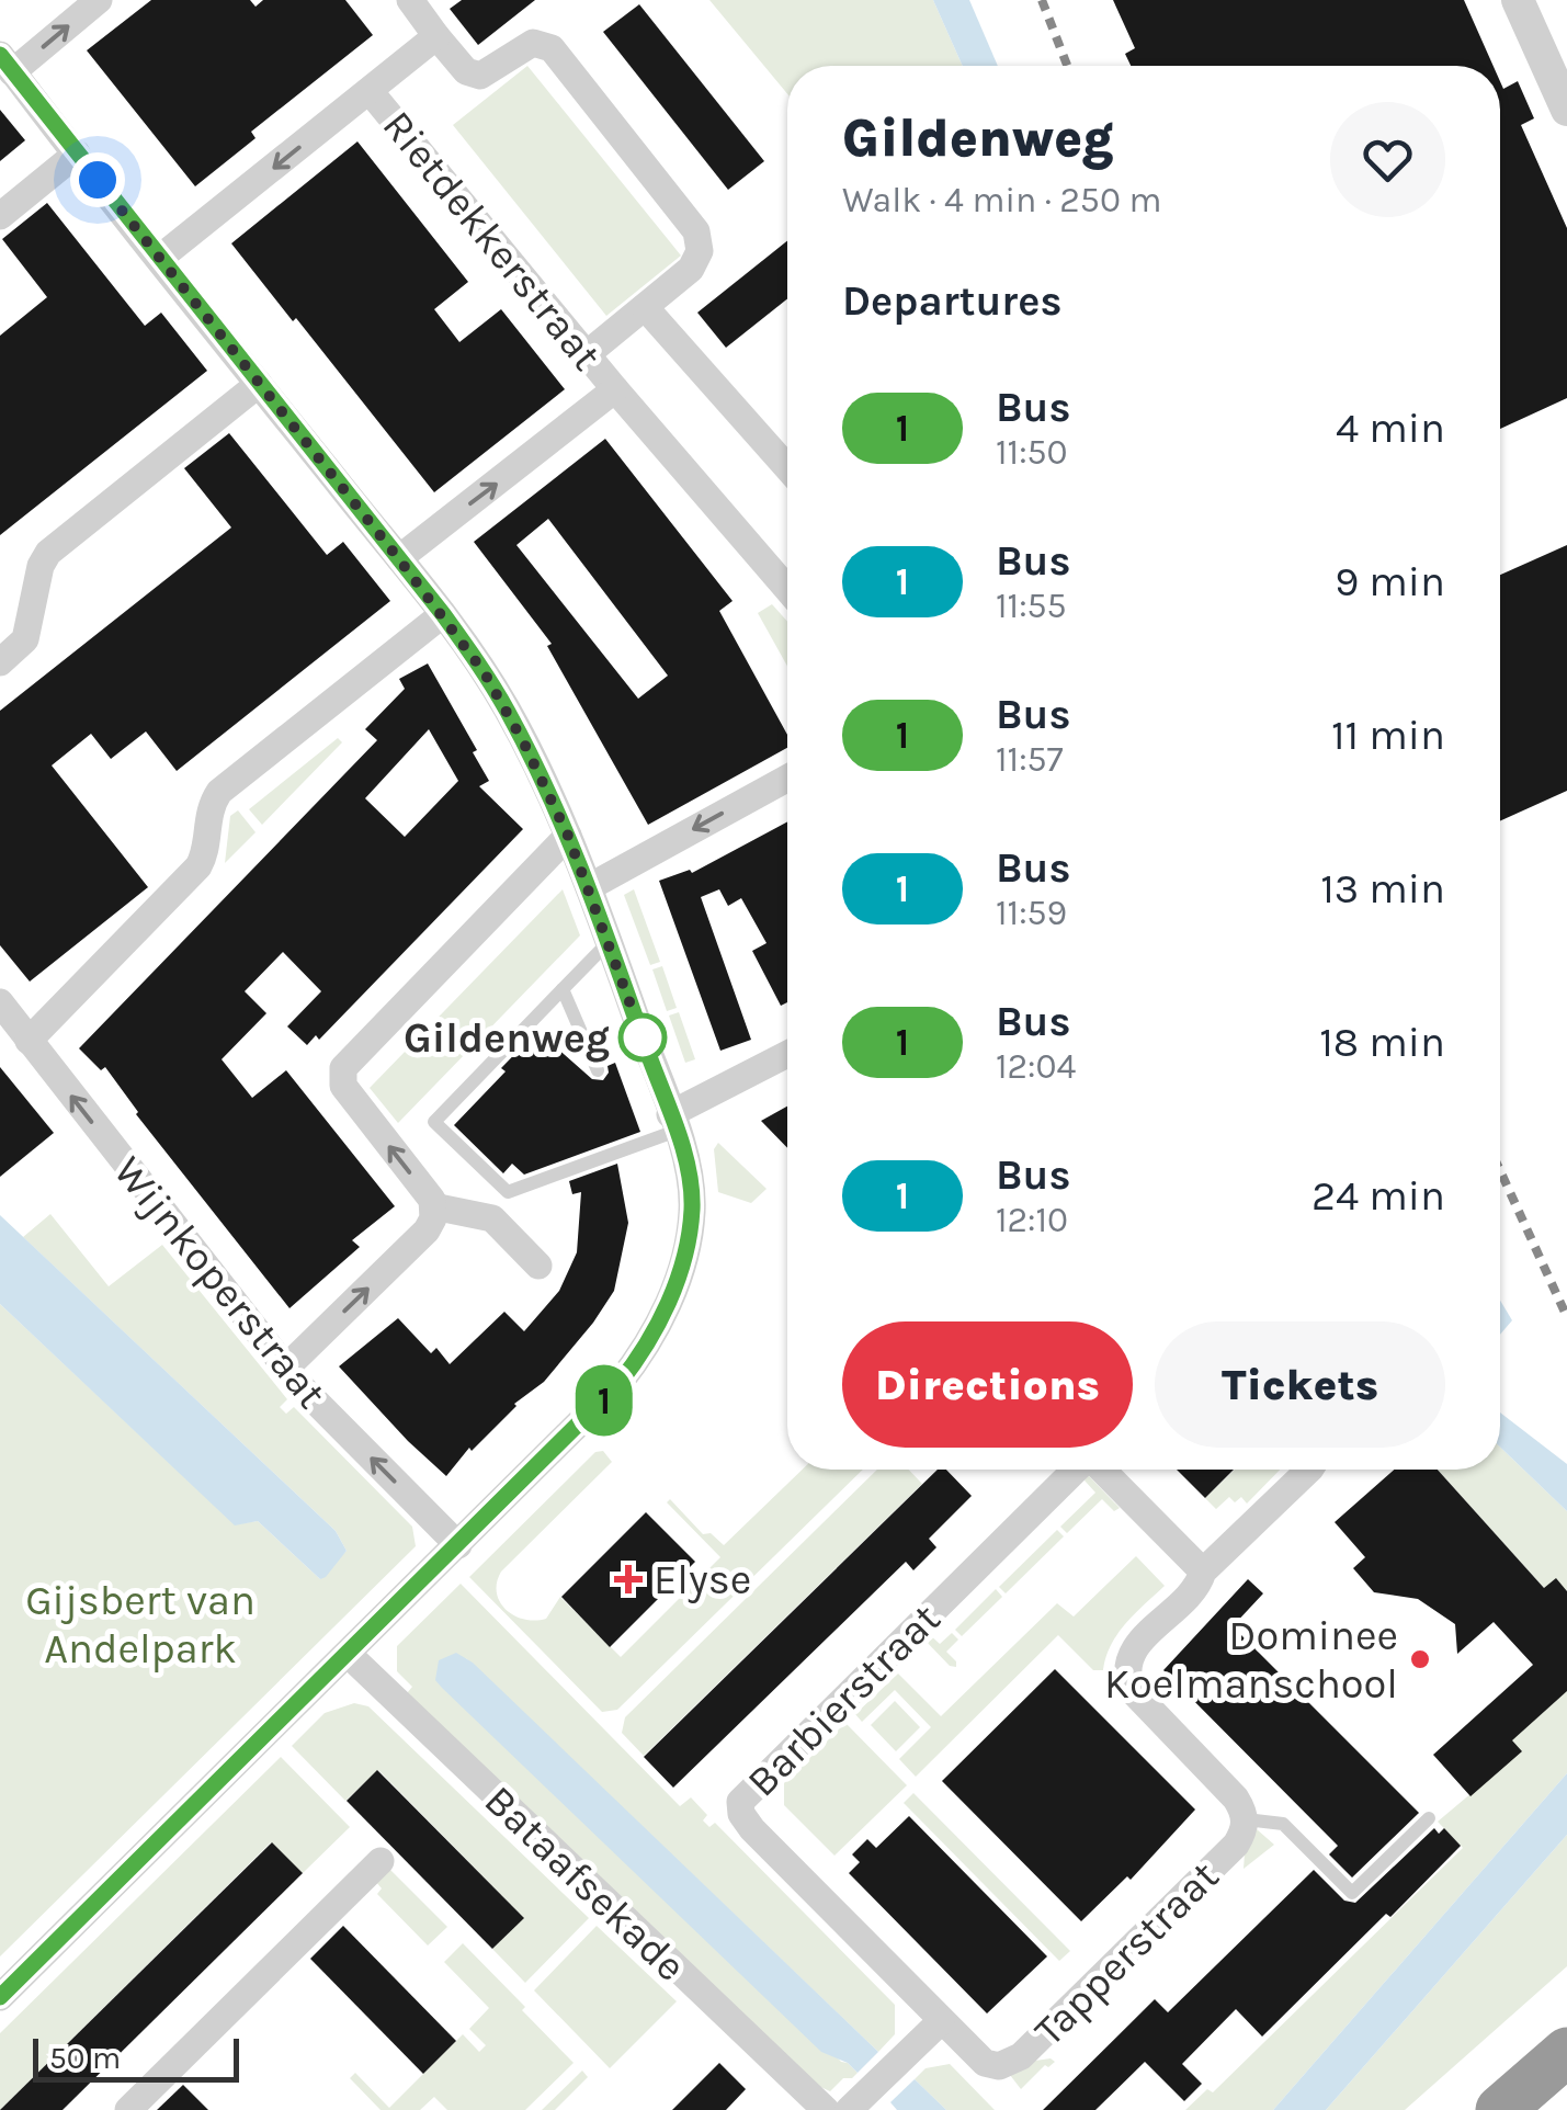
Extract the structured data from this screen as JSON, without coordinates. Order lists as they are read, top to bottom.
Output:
{
  "streets": {
    "street": [
      "Rietdekkerstraat",
      "Wijnkoperstraat",
      "Barbierstraat",
      "Bataafsekade",
      "Tapperstraat"
    ]
  },
  "crossings": [
    ["Barbierstraat", "Tapperstraat"]
  ],
  "one_way": ["Wijnkoperstraat"],
  "parks": ["Gijsbert van Andelpark"],
  "places": {
    "other": ["Gildenweg", "Dominee Koelmanschool"],
    "health": ["Elyse"]
  },
  "lines": ["bus line 1"],
  "scale_bar": "50 m",
  "page": {
    "on_map": "1",
    "heading": [
      ["Gildenweg", "Walk · 4 min · 250 m"],
      "Departures"
    ],
    "list": [
      {
        "mark": "1",
        "name": "Bus",
        "note": "11:50",
        "value": "4 min"
      },
      {
        "mark": "1",
        "name": "Bus",
        "note": "11:55",
        "value": "9 min"
      },
      {
        "mark": "1",
        "name": "Bus",
        "note": "11:57",
        "value": "11 min"
      },
      {
        "mark": "1",
        "name": "Bus",
        "note": "11:59",
        "value": "13 min"
      },
      {
        "mark": "1",
        "name": "Bus",
        "note": "12:04",
        "value": "18 min"
      },
      {
        "mark": "1",
        "name": "Bus",
        "note": "12:10",
        "value": "24 min"
      }
    ],
    "buttons": ["Directions", "Tickets"],
    "scale": "50 m"
  }
}
